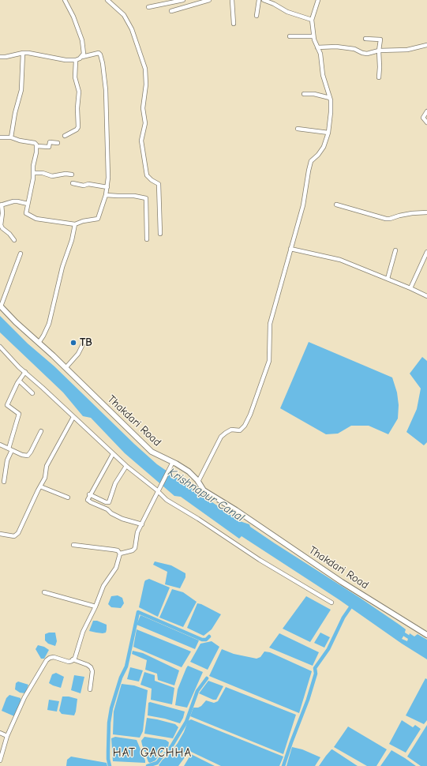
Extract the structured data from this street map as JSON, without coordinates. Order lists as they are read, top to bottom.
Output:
{
  "streets": {
    "street": ["Thakdari Road"]
  },
  "districts": ["HAT GACHHA"],
  "water": ["Krishnapur Canal"],
  "places": ["TB"]
}
